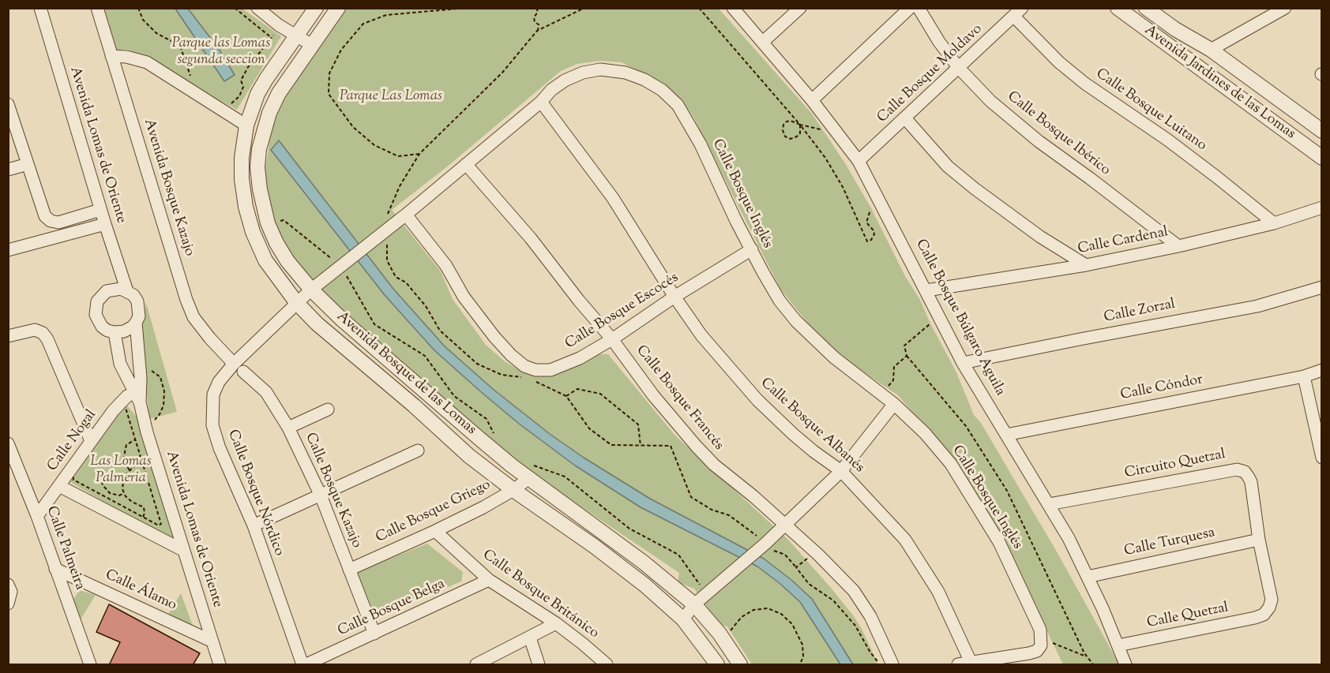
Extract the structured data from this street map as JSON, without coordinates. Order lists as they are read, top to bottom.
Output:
{
  "streets": {
    "street": [
      "Calle Bosque Moldavo",
      "Avenida Jardines de las Lomas",
      "Calle Bosque Luitano",
      "Calle Bosque Ibérico",
      "Avenida Lomas de Oriente",
      "Avenida Bosque Kazajo",
      "Calle Bosque Inglés",
      "Calle Cardenal",
      "Calle Bosque Escocés",
      "Calle Zorzal",
      "Calle Bosque Búlgaro Aguila",
      "Avenida Bosque de las Lomas",
      "Calle Cóndor",
      "Calle Bosque Francés",
      "Calle Bosque Albanés",
      "Calle Nogal",
      "Circuito Quetzal",
      "Calle Bosque Kazajo",
      "Calle Bosque Nórdico",
      "Calle Bosque Griego",
      "Calle Turquesa",
      "Calle Palmeira",
      "Calle Álamo",
      "Calle Bosque Británico",
      "Calle Bosque Belga",
      "Calle Quetzal"
    ]
  },
  "crossings": [
    ["Calle Bosque Moldavo", "Calle Bosque Luitano"],
    ["Calle Bosque Moldavo", "Calle Bosque Ibérico"],
    ["Calle Bosque Moldavo", "Calle Bosque Búlgaro Aguila"],
    ["Calle Bosque Luitano", "Calle Cardenal"],
    ["Calle Bosque Ibérico", "Calle Cardenal"],
    ["Avenida Lomas de Oriente", "Calle Nogal"],
    ["Avenida Lomas de Oriente", "Calle Álamo"],
    ["Avenida Bosque Kazajo", "Calle Bosque Kazajo"],
    ["Avenida Bosque Kazajo", "Calle Bosque Nórdico"],
    ["Calle Bosque Inglés", "Calle Bosque Escocés"],
    ["Calle Bosque Inglés", "Avenida Bosque de las Lomas"],
    ["Calle Bosque Inglés", "Calle Bosque Francés"],
    ["Calle Bosque Inglés", "Calle Bosque Albanés"],
    ["Calle Bosque Inglés", "Calle Bosque Nórdico"],
    ["Calle Cardenal", "Calle Bosque Búlgaro Aguila"],
    ["Calle Bosque Escocés", "Calle Bosque Francés"],
    ["Calle Bosque Escocés", "Calle Bosque Albanés"],
    ["Calle Zorzal", "Calle Bosque Búlgaro Aguila"],
    ["Calle Bosque Búlgaro Aguila", "Calle Cóndor"],
    ["Calle Bosque Búlgaro Aguila", "Circuito Quetzal"],
    ["Calle Bosque Búlgaro Aguila", "Calle Turquesa"],
    ["Calle Bosque Búlgaro Aguila", "Calle Quetzal"],
    ["Avenida Bosque de las Lomas", "Calle Bosque Nórdico"],
    ["Avenida Bosque de las Lomas", "Calle Bosque Griego"],
    ["Calle Nogal", "Calle Palmeira"],
    ["Circuito Quetzal", "Calle Turquesa"],
    ["Circuito Quetzal", "Calle Quetzal"],
    ["Calle Bosque Kazajo", "Calle Bosque Nórdico"],
    ["Calle Bosque Kazajo", "Calle Bosque Griego"],
    ["Calle Bosque Kazajo", "Calle Bosque Belga"],
    ["Calle Bosque Griego", "Calle Bosque Británico"],
    ["Calle Palmeira", "Calle Álamo"],
    ["Calle Bosque Británico", "Calle Bosque Belga"]
  ],
  "parks": ["Parque las Lomas segunda seccion", "Parque Las Lomas", "Las Lomas Palmeria"]
}
